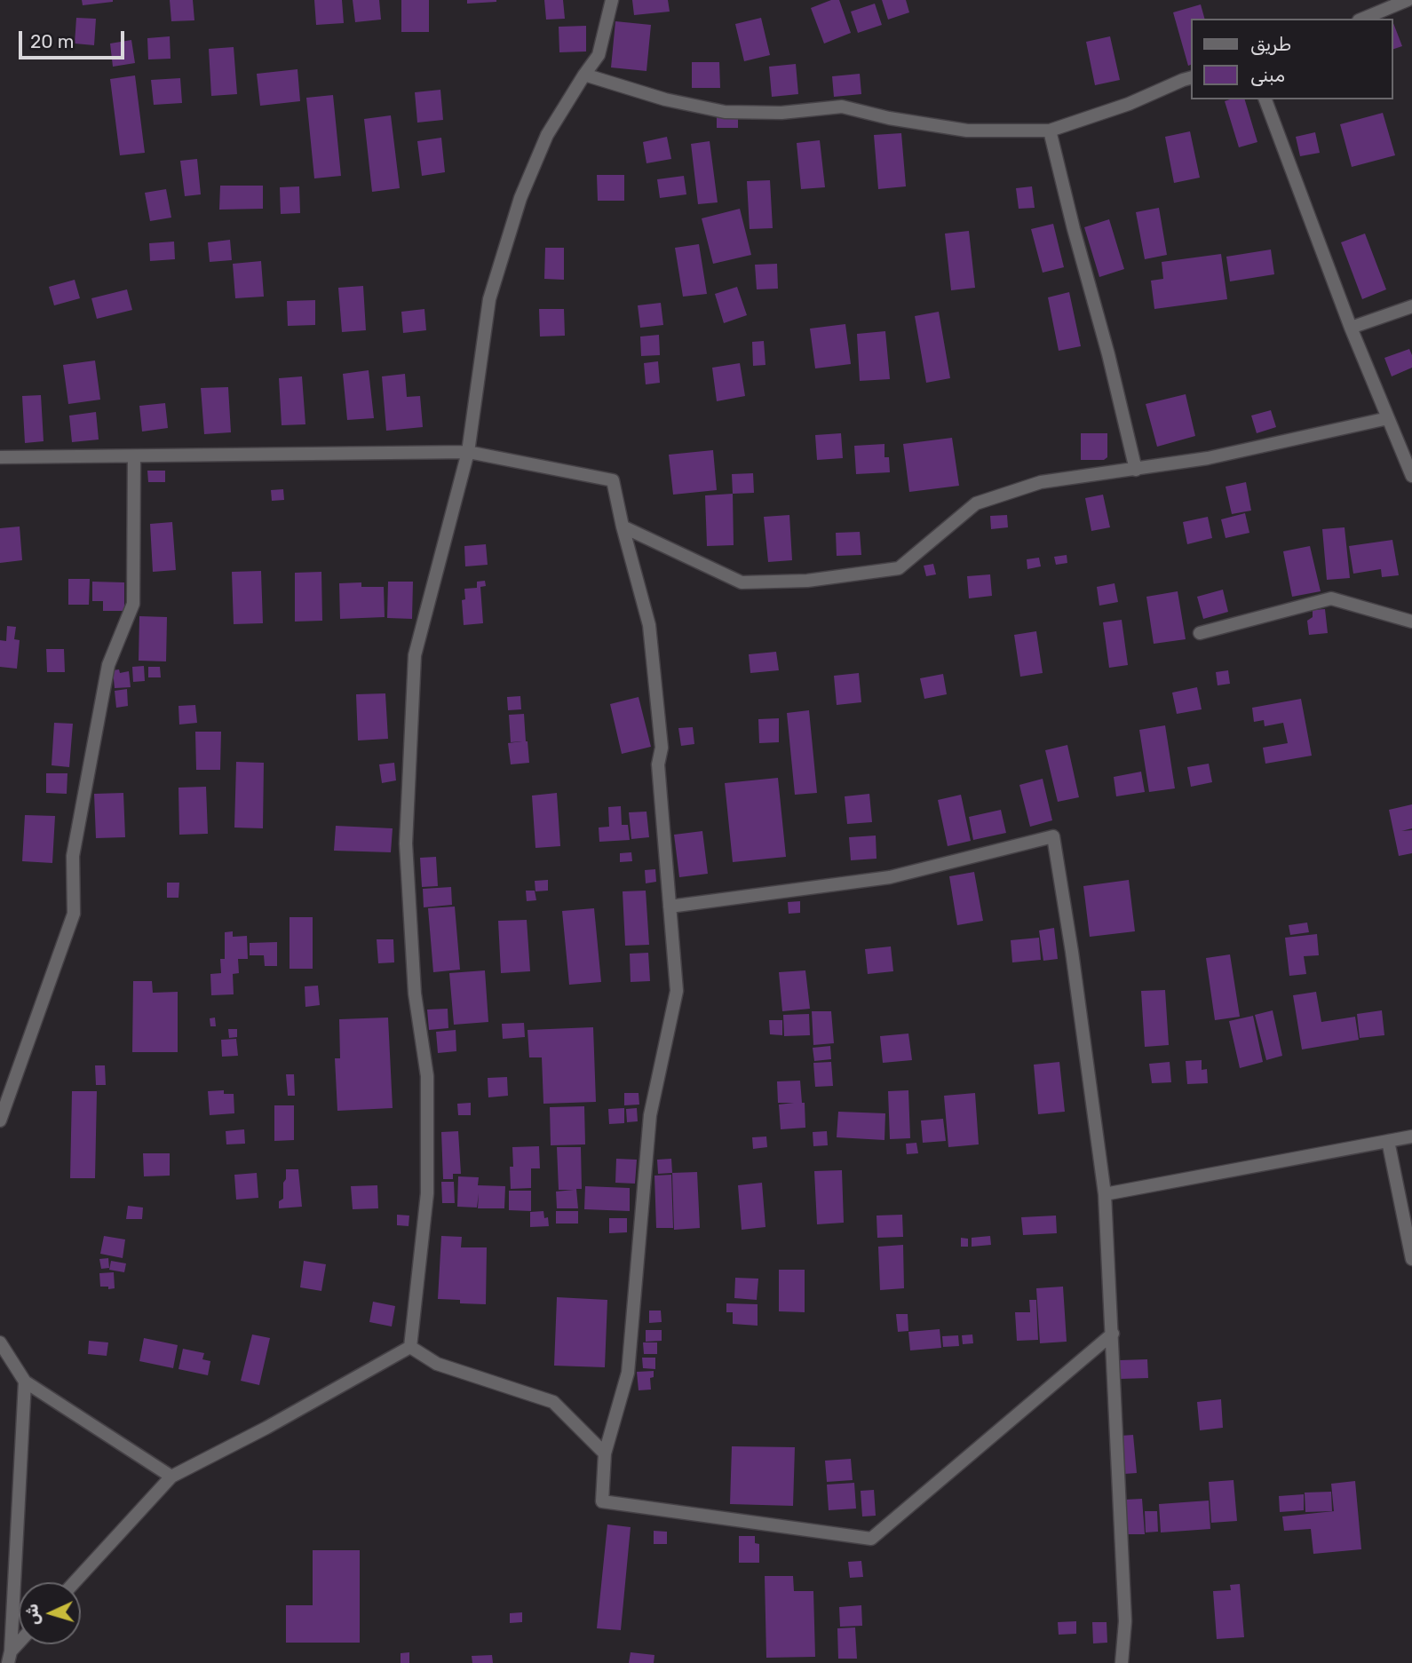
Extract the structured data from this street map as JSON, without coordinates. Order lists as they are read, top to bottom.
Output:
{
  "legend": ["طريق", "مبنى"],
  "scale_bar": "20 m",
  "north": "left"
}
